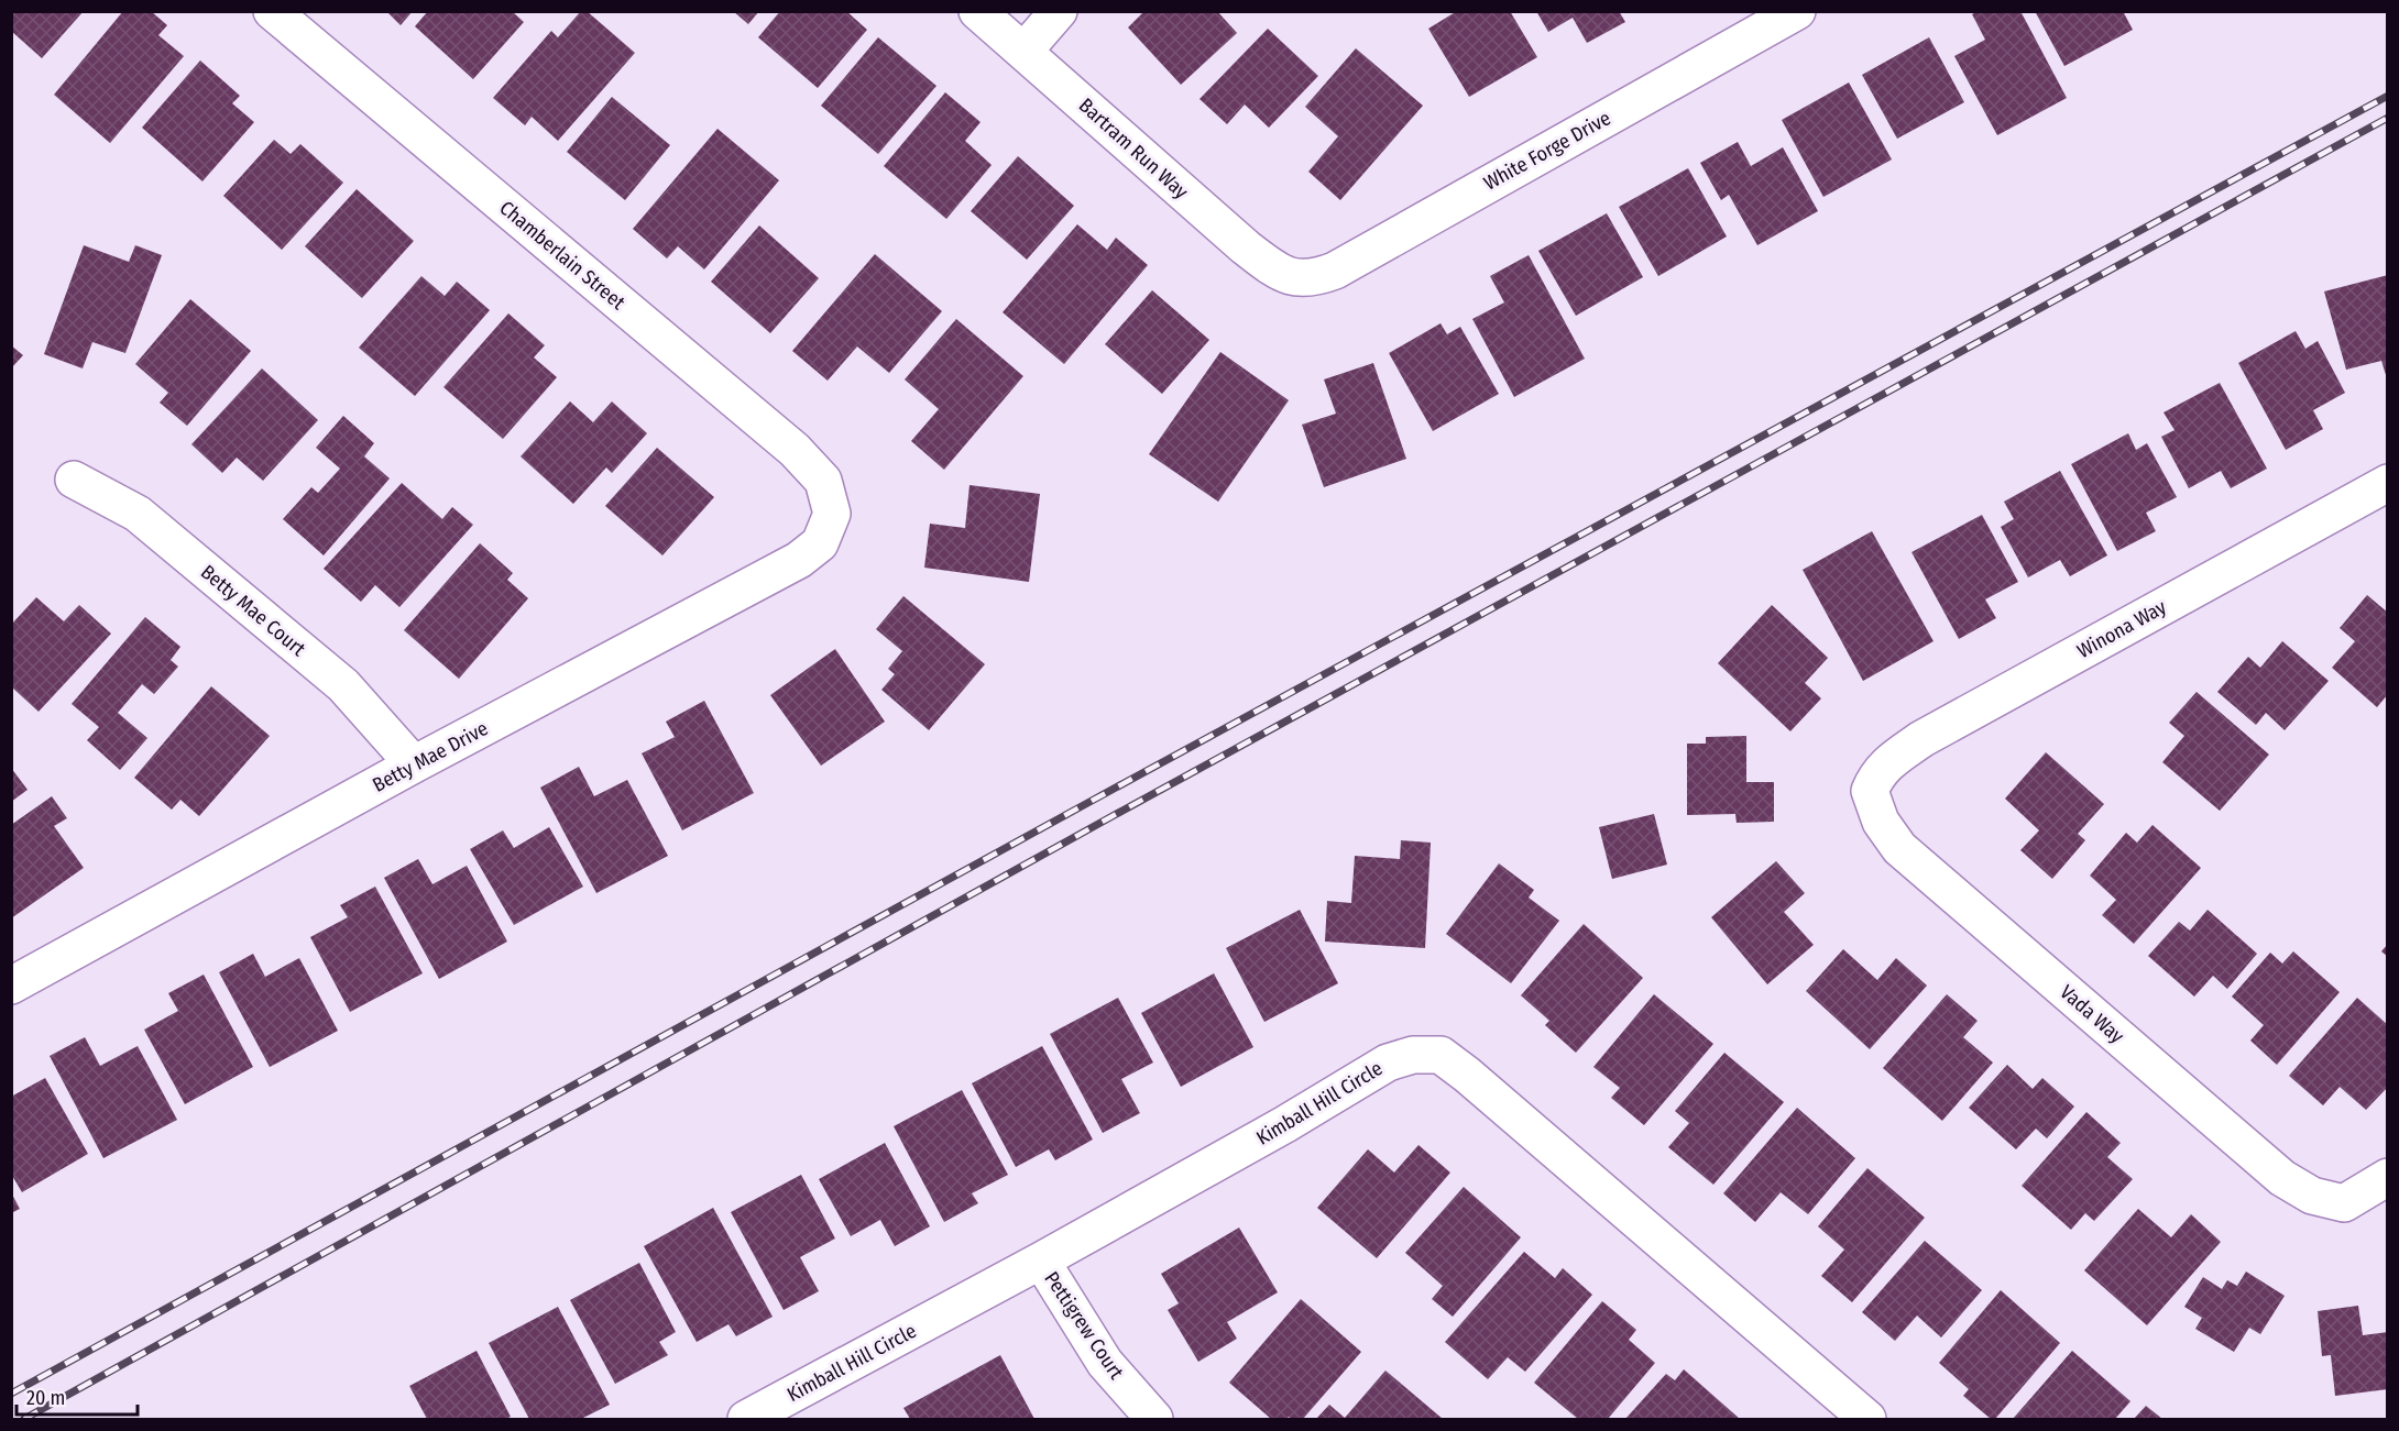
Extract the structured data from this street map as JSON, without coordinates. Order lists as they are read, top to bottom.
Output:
{
  "streets": {
    "street": [
      "Bartram Run Way",
      "White Forge Drive",
      "Chamberlain Street",
      "Betty Mae Court",
      "Winona Way",
      "Betty Mae Drive",
      "Vada Way",
      "Kimball Hill Circle",
      "Pettigrew Court"
    ]
  },
  "crossings": [
    ["Bartram Run Way", "White Forge Drive"],
    ["Chamberlain Street", "Betty Mae Drive"],
    ["Betty Mae Court", "Betty Mae Drive"],
    ["Winona Way", "Vada Way"],
    ["Kimball Hill Circle", "Pettigrew Court"]
  ],
  "scale_bar": "20 m"
}
